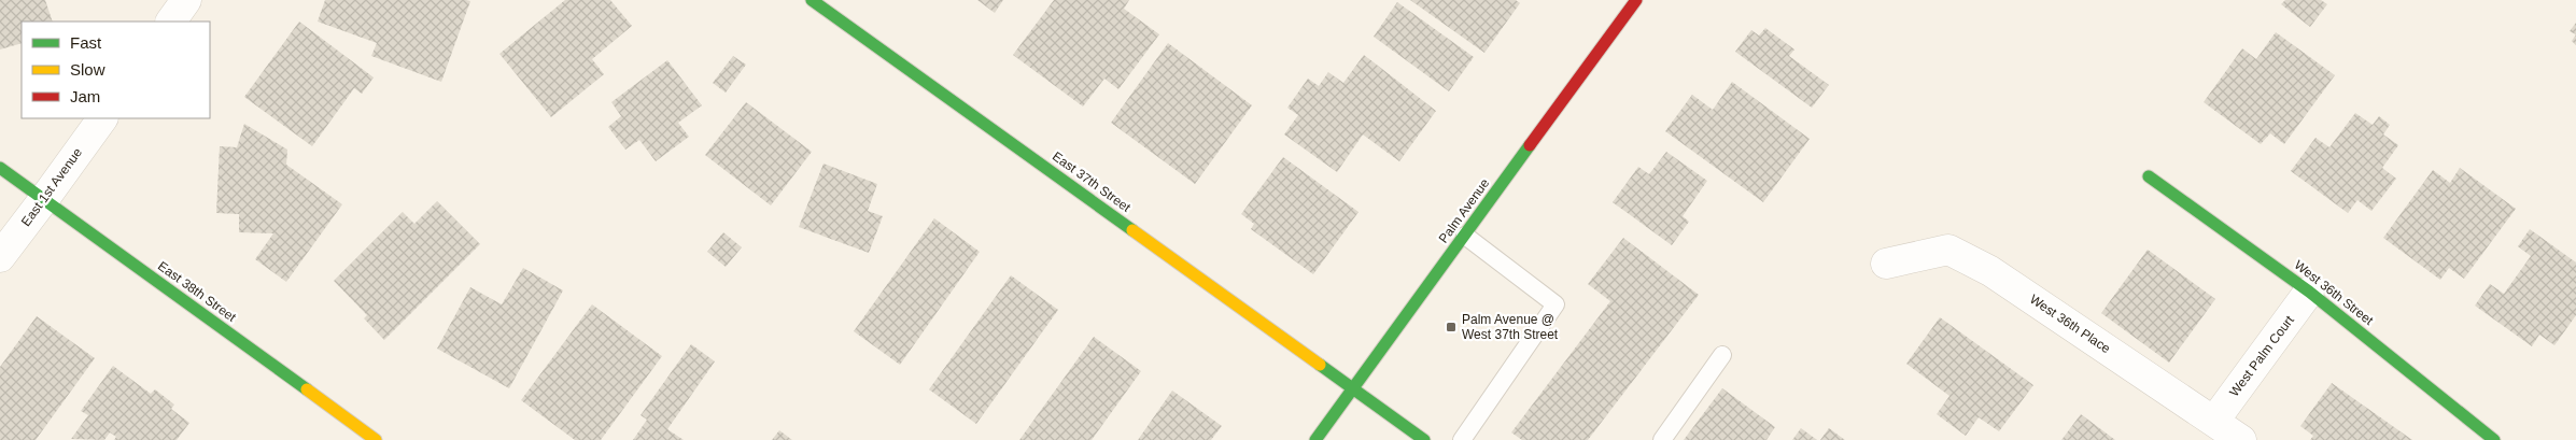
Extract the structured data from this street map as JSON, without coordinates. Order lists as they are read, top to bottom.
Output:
{
  "streets": {
    "street": [
      "East 37th Street",
      "East 1st Avenue",
      "Palm Avenue",
      "East 38th Street",
      "West 36th Street",
      "West 36th Place",
      "West Palm Court"
    ]
  },
  "crossings": [
    ["East 37th Street", "Palm Avenue"],
    ["East 1st Avenue", "East 38th Street"],
    ["West 36th Street", "West Palm Court"],
    ["West 36th Place", "West Palm Court"]
  ],
  "places": {
    "transit": ["Palm Avenue @ West 37th Street"]
  },
  "legend": ["Fast", "Slow", "Jam"]
}
